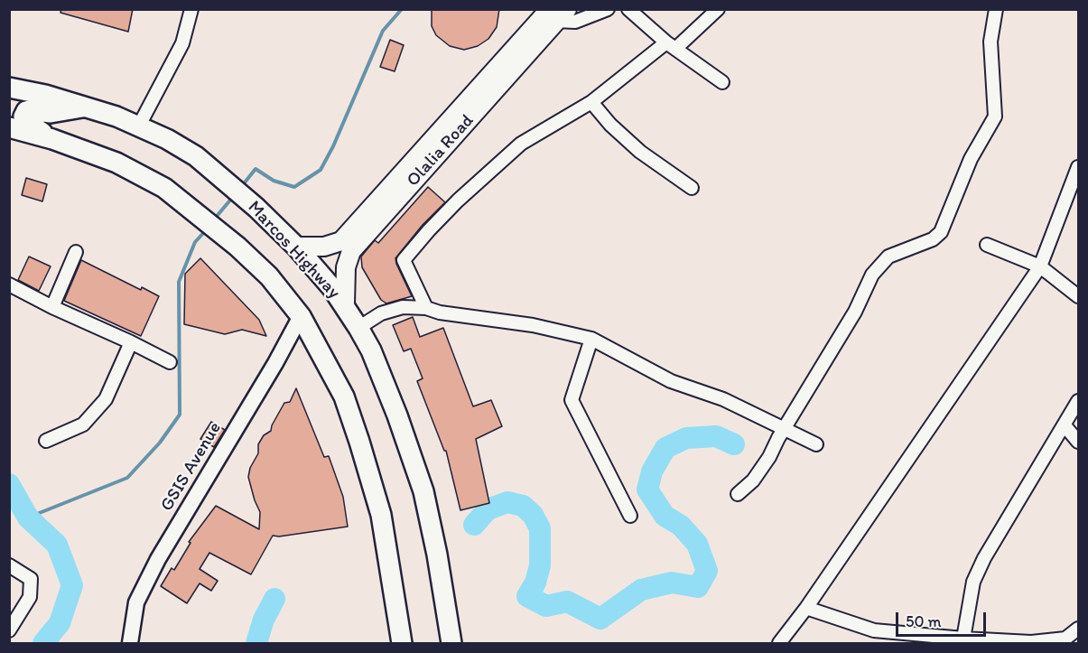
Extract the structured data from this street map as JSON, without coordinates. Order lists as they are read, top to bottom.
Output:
{
  "streets": {
    "main road": ["Olalia Road", "Marcos Highway"],
    "street": ["GSIS Avenue"]
  },
  "crossings": [
    ["Olalia Road", "Marcos Highway"],
    ["Marcos Highway", "GSIS Avenue"]
  ],
  "scale_bar": "50 m"
}
